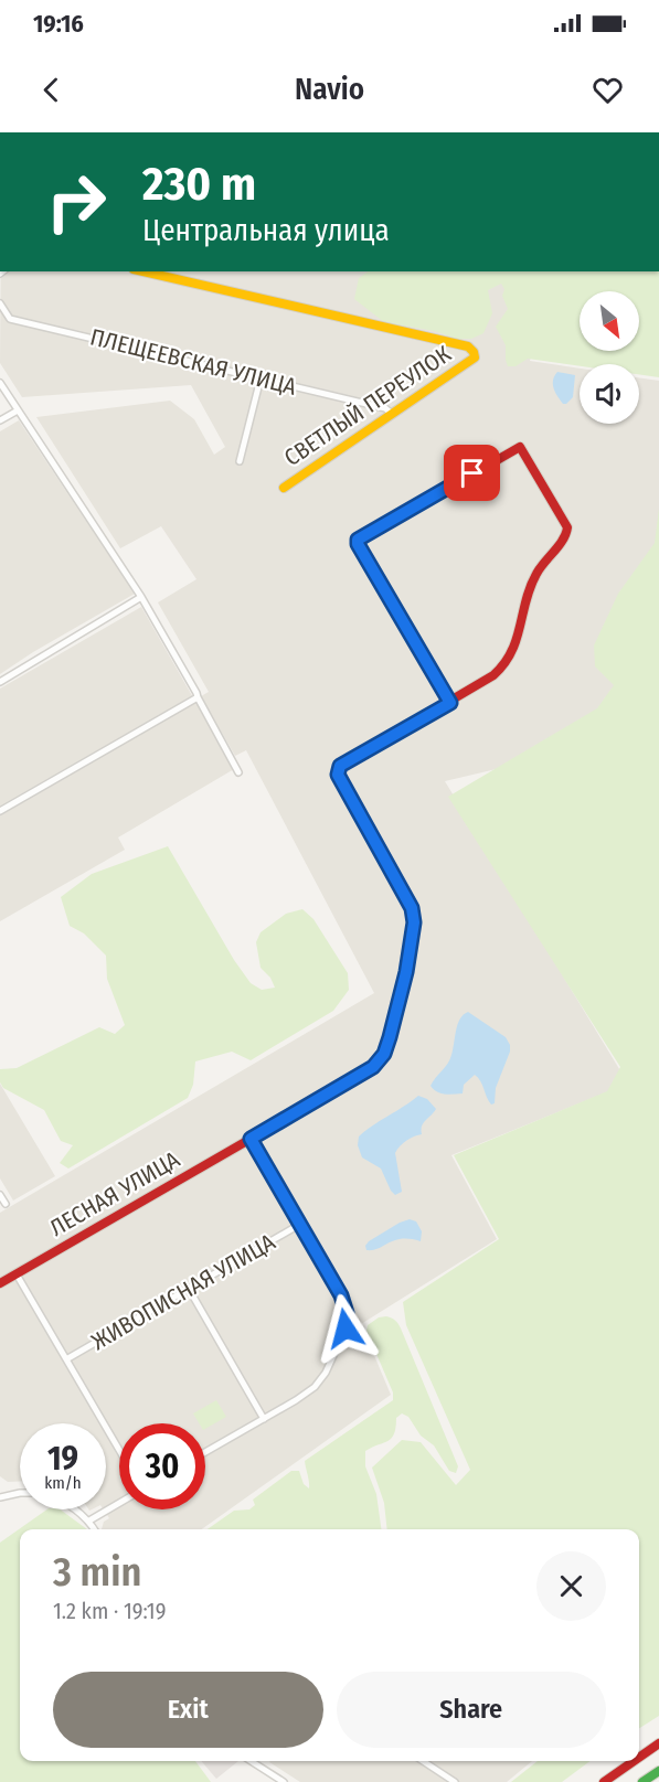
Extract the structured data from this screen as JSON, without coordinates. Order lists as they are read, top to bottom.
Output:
{
  "streets": {
    "main road": ["СВЕТЛЫЙ ПЕРЕУЛОК", "ЛЕСНАЯ УЛИЦА"],
    "street": ["ПЛЕЩЕЕВСКАЯ УЛИЦА", "ЖИВОПИСНАЯ УЛИЦА"]
  },
  "crossings": [
    ["ПЛЕЩЕЕВСКАЯ УЛИЦА", "СВЕТЛЫЙ ПЕРЕУЛОК"]
  ],
  "north": "bottom right",
  "page": {
    "status": "19:16",
    "header": "Navio",
    "turn": ["230 m", "Центральная улица"],
    "speed": "19 km/h",
    "limit": "30",
    "heading": ["3 min", "1.2 km · 19:19"],
    "buttons": ["Exit", "Share"]
  }
}
